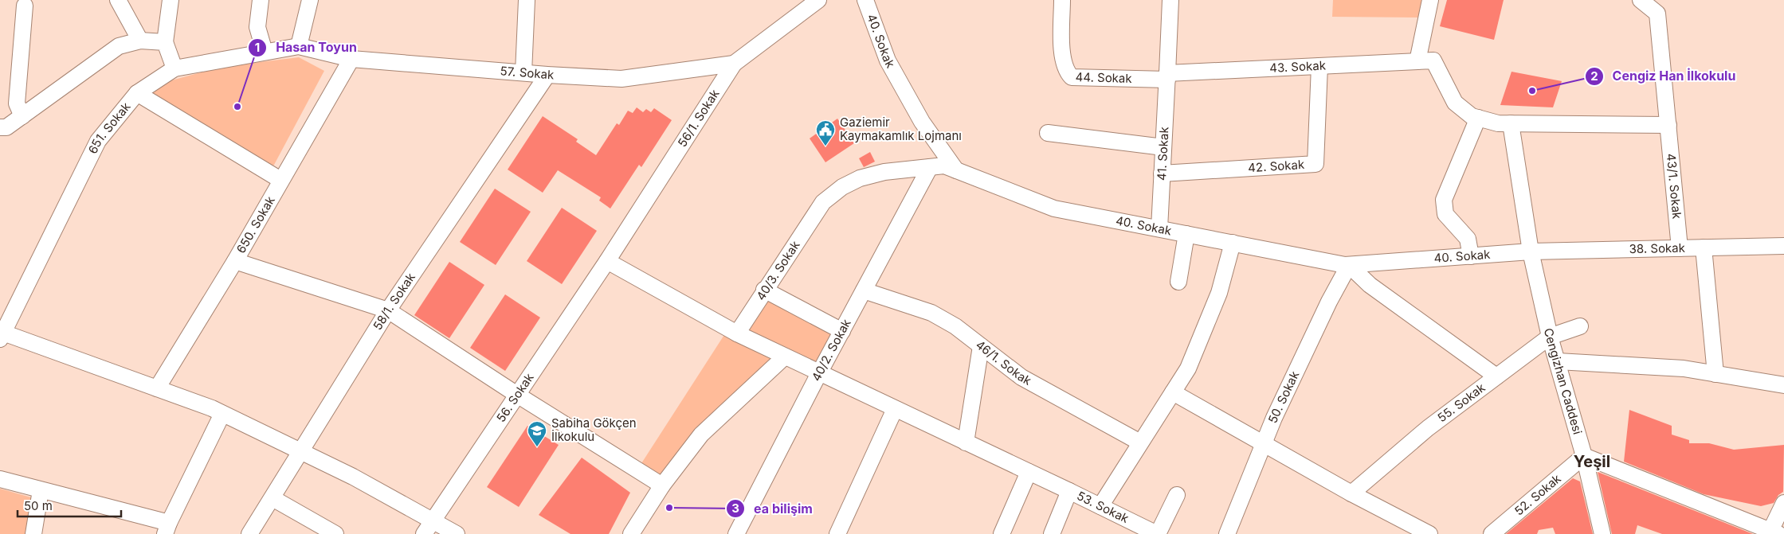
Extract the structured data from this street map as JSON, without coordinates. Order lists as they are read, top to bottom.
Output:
{
  "streets": {
    "street": [
      "40. Sokak",
      "43. Sokak",
      "57. Sokak",
      "44. Sokak",
      "56/1. Sokak",
      "651. Sokak",
      "41. Sokak",
      "42. Sokak",
      "43/1. Sokak",
      "650. Sokak",
      "38. Sokak",
      "40/3. Sokak",
      "58/1. Sokak",
      "40/2. Sokak",
      "46/1. Sokak",
      "Cengizhan Caddesi",
      "56. Sokak",
      "50. Sokak",
      "55. Sokak",
      "52. Sokak",
      "53. Sokak"
    ]
  },
  "crossings": [
    ["40. Sokak", "41. Sokak"],
    ["40. Sokak", "38. Sokak"],
    ["40. Sokak", "40/3. Sokak"],
    ["40. Sokak", "Cengizhan Caddesi"],
    ["40. Sokak", "50. Sokak"],
    ["43. Sokak", "44. Sokak"],
    ["43. Sokak", "41. Sokak"],
    ["43. Sokak", "42. Sokak"],
    ["57. Sokak", "56/1. Sokak"],
    ["57. Sokak", "651. Sokak"],
    ["57. Sokak", "650. Sokak"],
    ["57. Sokak", "58/1. Sokak"],
    ["44. Sokak", "41. Sokak"],
    ["56/1. Sokak", "56. Sokak"],
    ["41. Sokak", "42. Sokak"],
    ["43/1. Sokak", "38. Sokak"],
    ["38. Sokak", "Cengizhan Caddesi"],
    ["40/3. Sokak", "40/2. Sokak"],
    ["40/2. Sokak", "46/1. Sokak"],
    ["Cengizhan Caddesi", "55. Sokak"],
    ["Cengizhan Caddesi", "52. Sokak"]
  ],
  "districts": ["Yeşil"],
  "places": {
    "other": ["Cengiz Han İlkokulu", "Hasan Toyun", "ea bilişim"],
    "public building": ["Gaziemir Kaymakamlık Lojmanı"],
    "school or university": ["Sabiha Gökçen İlkokulu"]
  },
  "scale_bar": "50 m"
}
